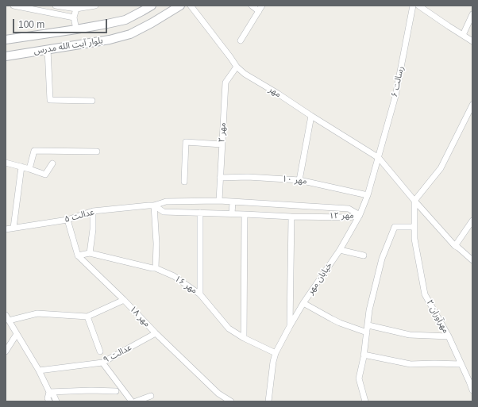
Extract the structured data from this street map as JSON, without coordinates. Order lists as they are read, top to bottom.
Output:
{
  "streets": {
    "main road": ["بلوار آیت الله مدرس"],
    "street": [
      "رسالت ۶",
      "مهر",
      "مهر ۲",
      "مهر ۱۰",
      "عدالت ۵",
      "مهر ۱۲",
      "خیابان مهر",
      "مهر ۱۶",
      "مهر ۱۸",
      "مهرآوران ۲",
      "عدالت ۹"
    ]
  },
  "crossings": [
    ["رسالت ۶", "مهر"],
    ["رسالت ۶", "خیابان مهر"],
    ["مهر", "مهر ۲"],
    ["مهر", "خیابان مهر"],
    ["مهر", "مهرآوران ۲"],
    ["مهر ۲", "مهر ۱۰"],
    ["مهر ۲", "مهر ۱۲"],
    ["مهر ۱۰", "خیابان مهر"],
    ["عدالت ۵", "مهر ۱۲"],
    ["عدالت ۵", "مهر ۱۸"],
    ["مهر ۱۲", "خیابان مهر"],
    ["خیابان مهر", "مهر ۱۶"],
    ["مهر ۱۶", "مهر ۱۸"],
    ["مهر ۱۸", "عدالت ۹"]
  ],
  "scale_bar": "100 m"
}
